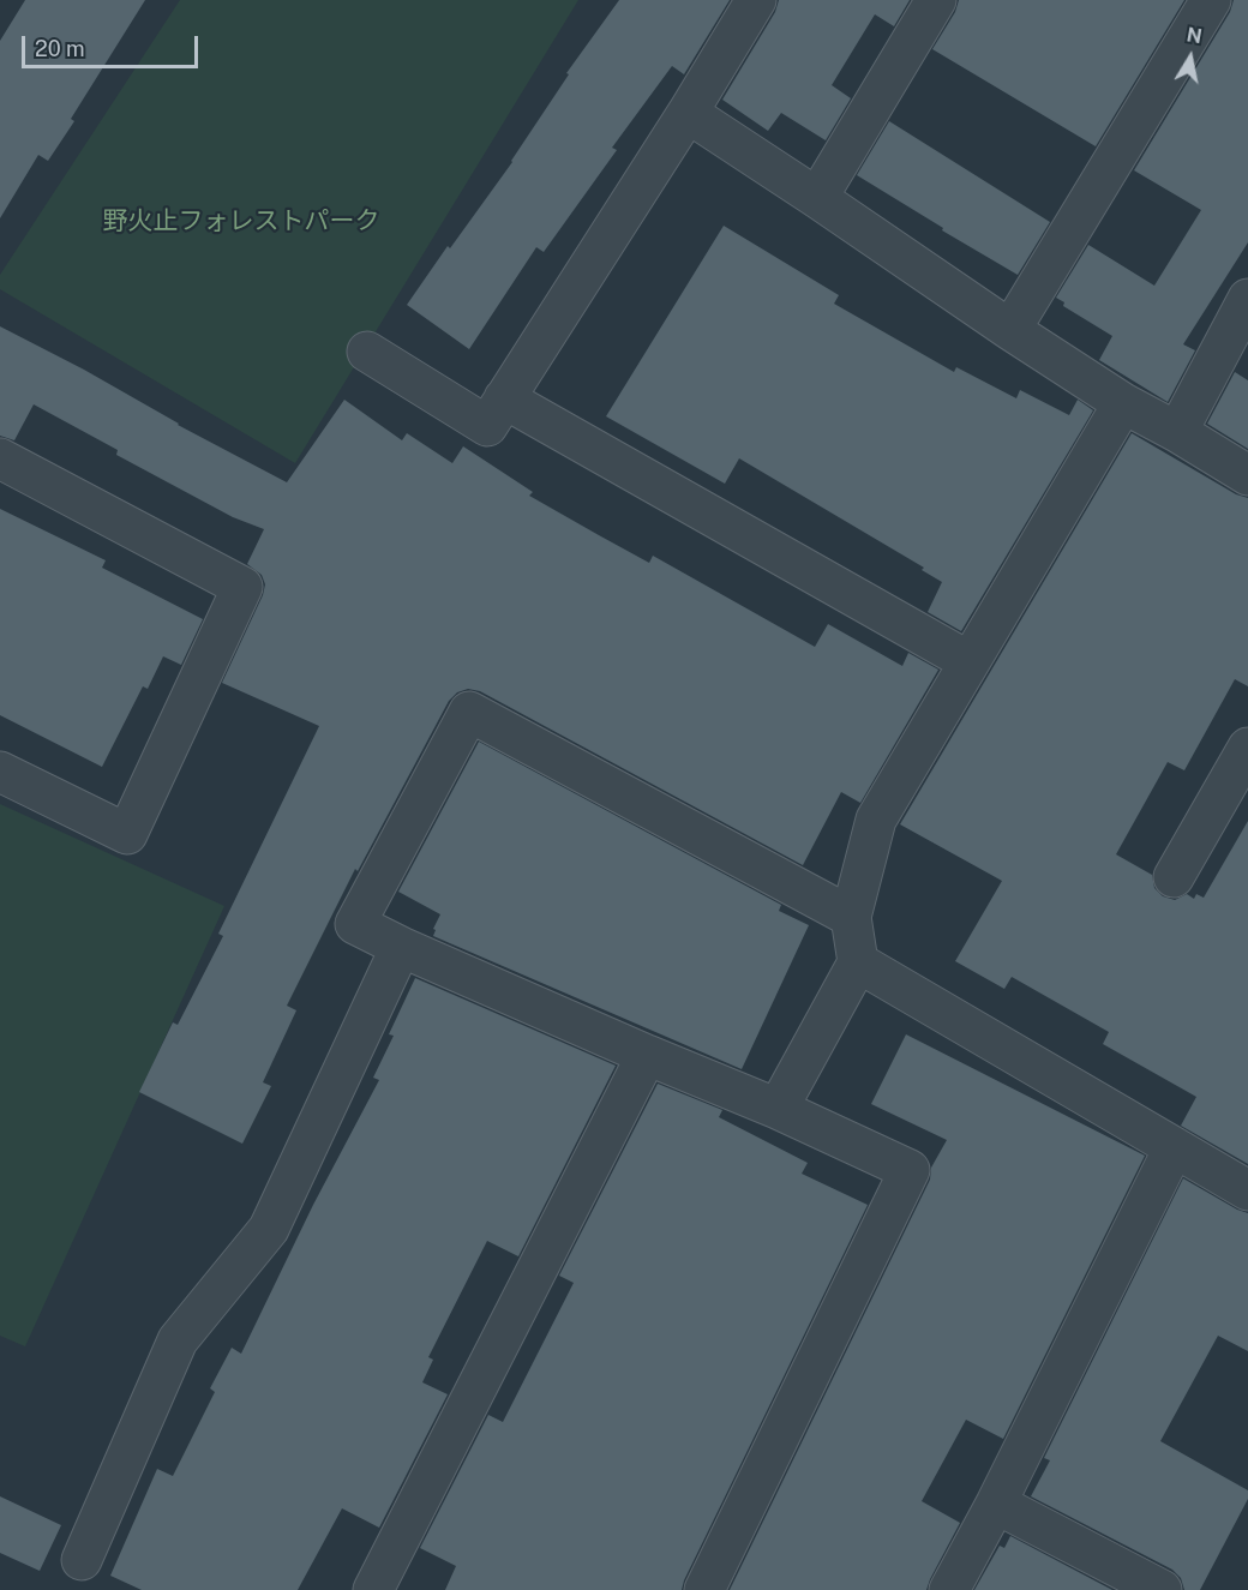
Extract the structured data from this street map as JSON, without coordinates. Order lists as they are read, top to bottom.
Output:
{
  "parks": ["野火止フォレストパーク"],
  "scale_bar": "20 m",
  "north": "top"
}
